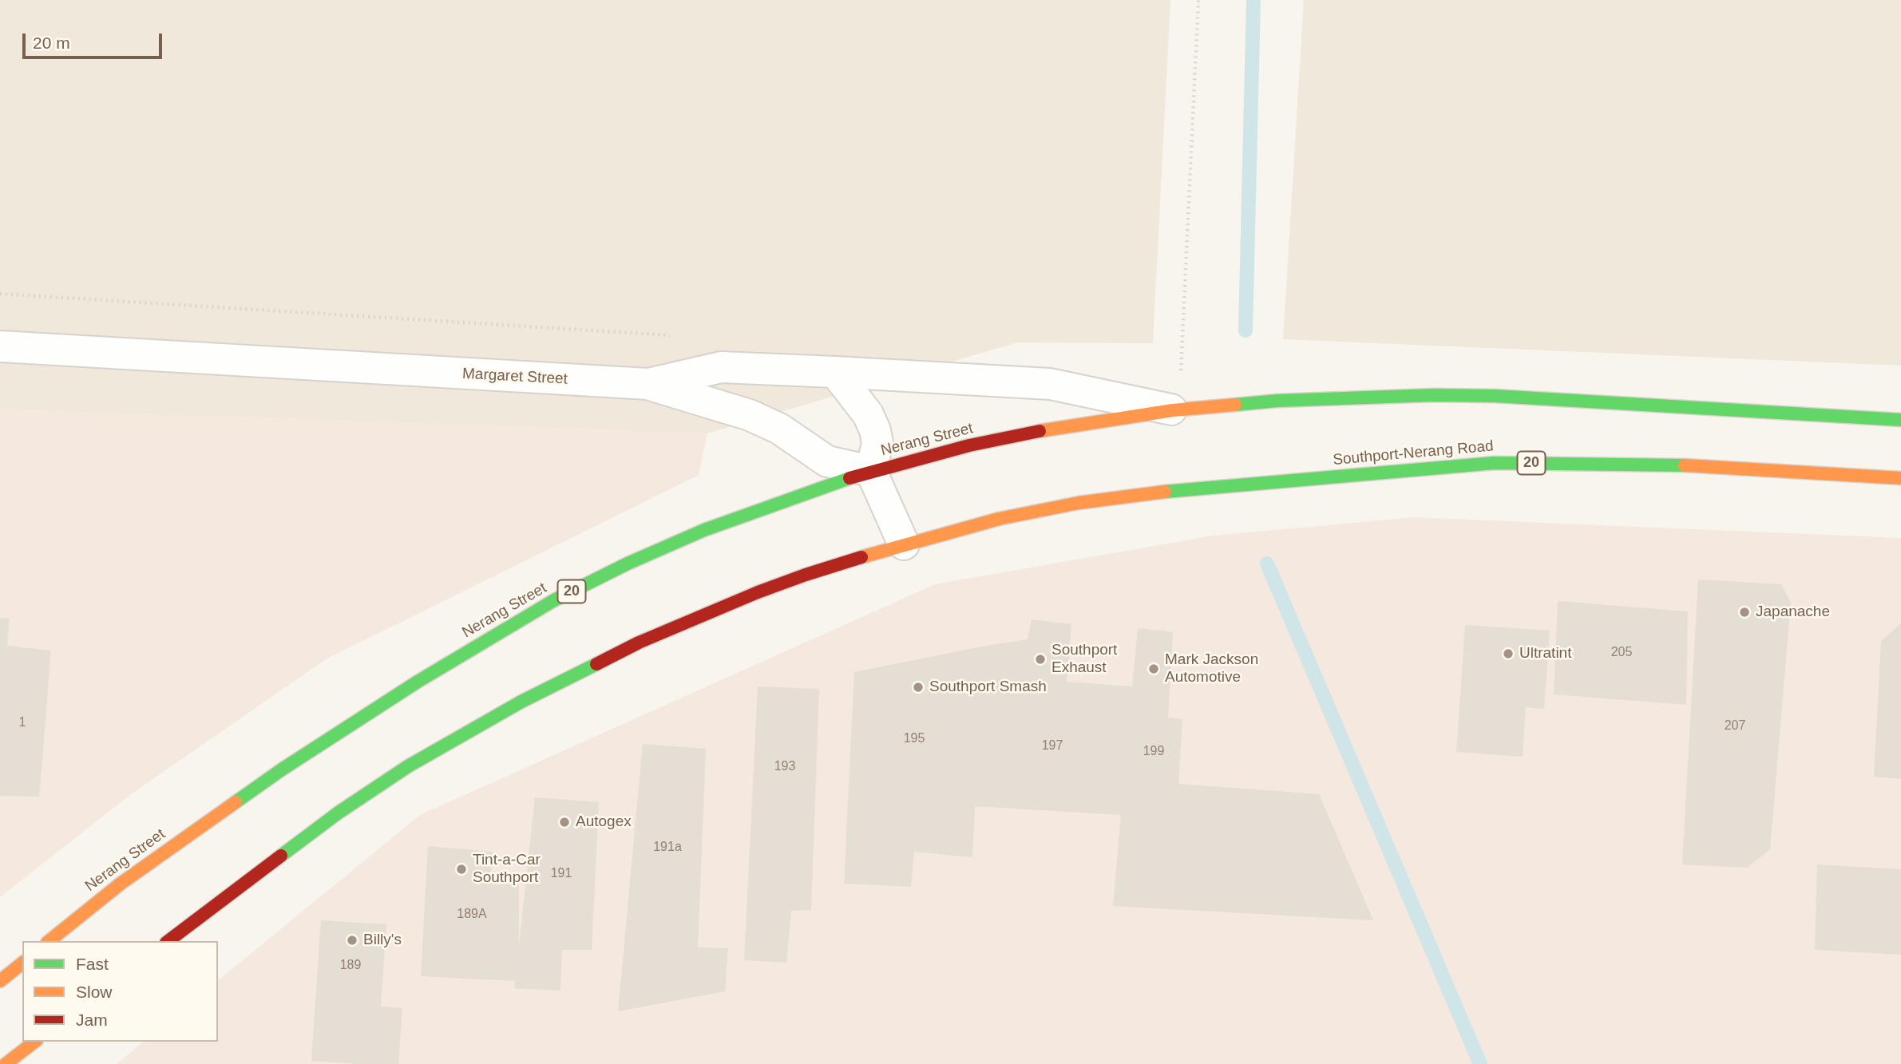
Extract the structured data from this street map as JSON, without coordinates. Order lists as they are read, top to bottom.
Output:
{
  "streets": {
    "main road": ["Nerang Street", "Southport-Nerang Road", "20"],
    "street": ["Margaret Street"]
  },
  "crossings": [
    ["Margaret Street", "Nerang Street"],
    ["Margaret Street", "20"],
    ["Nerang Street", "20"],
    ["Southport-Nerang Road", "20"]
  ],
  "places": [
    "Japanache",
    "Ultratint",
    "Southport Exhaust",
    "Mark Jackson Automotive",
    "Southport Smash",
    "Autogex",
    "Tint-a-Car Southport",
    "Billy's"
  ],
  "house_numbers": [
    "205",
    "1",
    "207",
    "195",
    "197",
    "199",
    "193",
    "191a",
    "191",
    "189A",
    "189"
  ],
  "legend": ["Fast", "Slow", "Jam"],
  "scale_bar": "20 m"
}
